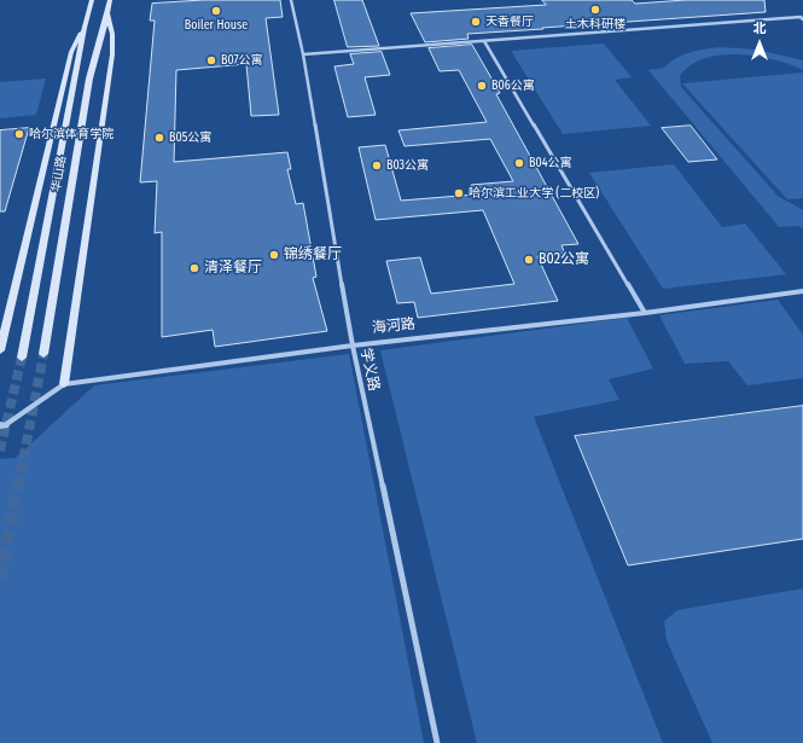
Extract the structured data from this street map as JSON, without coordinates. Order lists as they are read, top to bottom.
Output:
{
  "streets": {
    "main road": ["华山路"],
    "street": ["海河路", "学义路"]
  },
  "crossings": [
    ["海河路", "学义路"]
  ],
  "places": [
    "土木科研楼",
    "Boiler House",
    "天香餐厅",
    "B07公寓",
    "B06公寓",
    "哈尔滨体育学院",
    "B05公寓",
    "B04公寓",
    "B03公寓",
    "哈尔滨工业大学 (二校区)",
    "锦绣餐厅",
    "B02公寓",
    "清泽餐厅"
  ],
  "north": "top"
}
